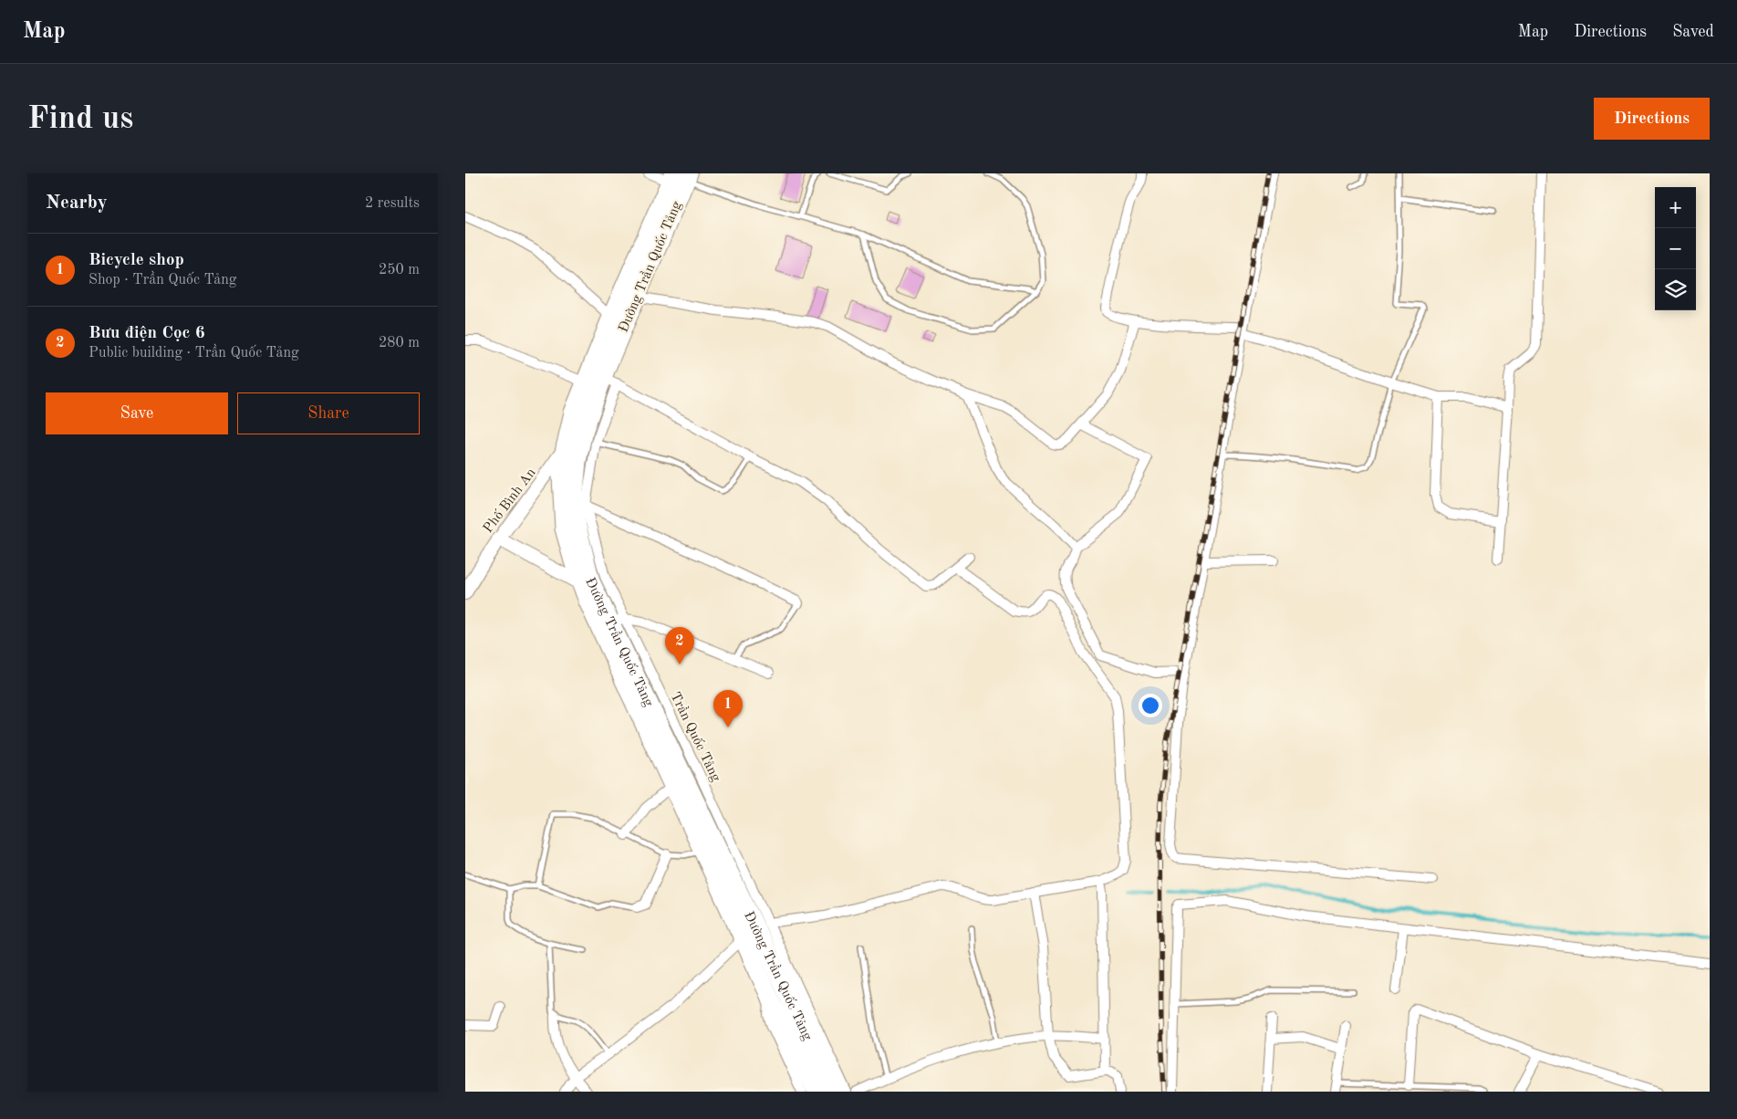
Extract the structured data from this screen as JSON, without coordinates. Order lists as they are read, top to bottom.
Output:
{
  "streets": {
    "highway": ["Đường Trần Quốc Tảng"],
    "street": ["Phố Bình An", "Trần Quốc Tảng"]
  },
  "crossings": [
    ["Đường Trần Quốc Tảng", "Phố Bình An"],
    ["Đường Trần Quốc Tảng", "Trần Quốc Tảng"]
  ],
  "page": {
    "header": "Map",
    "nav": ["Map", "Directions", "Saved"],
    "buttons": [
      "Directions",
      ["Save", "Share"]
    ],
    "title": "Find us",
    "heading": ["Nearby", "2 results"],
    "map_buttons": ["+", "−"],
    "list": [
      {
        "mark": "1",
        "name": "Bicycle shop",
        "note": "Shop · Trần Quốc Tảng",
        "value": "250 m"
      },
      {
        "mark": "2",
        "name": "Bưu điện Cọc 6",
        "note": "Public building · Trần Quốc Tảng",
        "value": "280 m"
      }
    ],
    "pins": ["2", "1"]
  }
}
